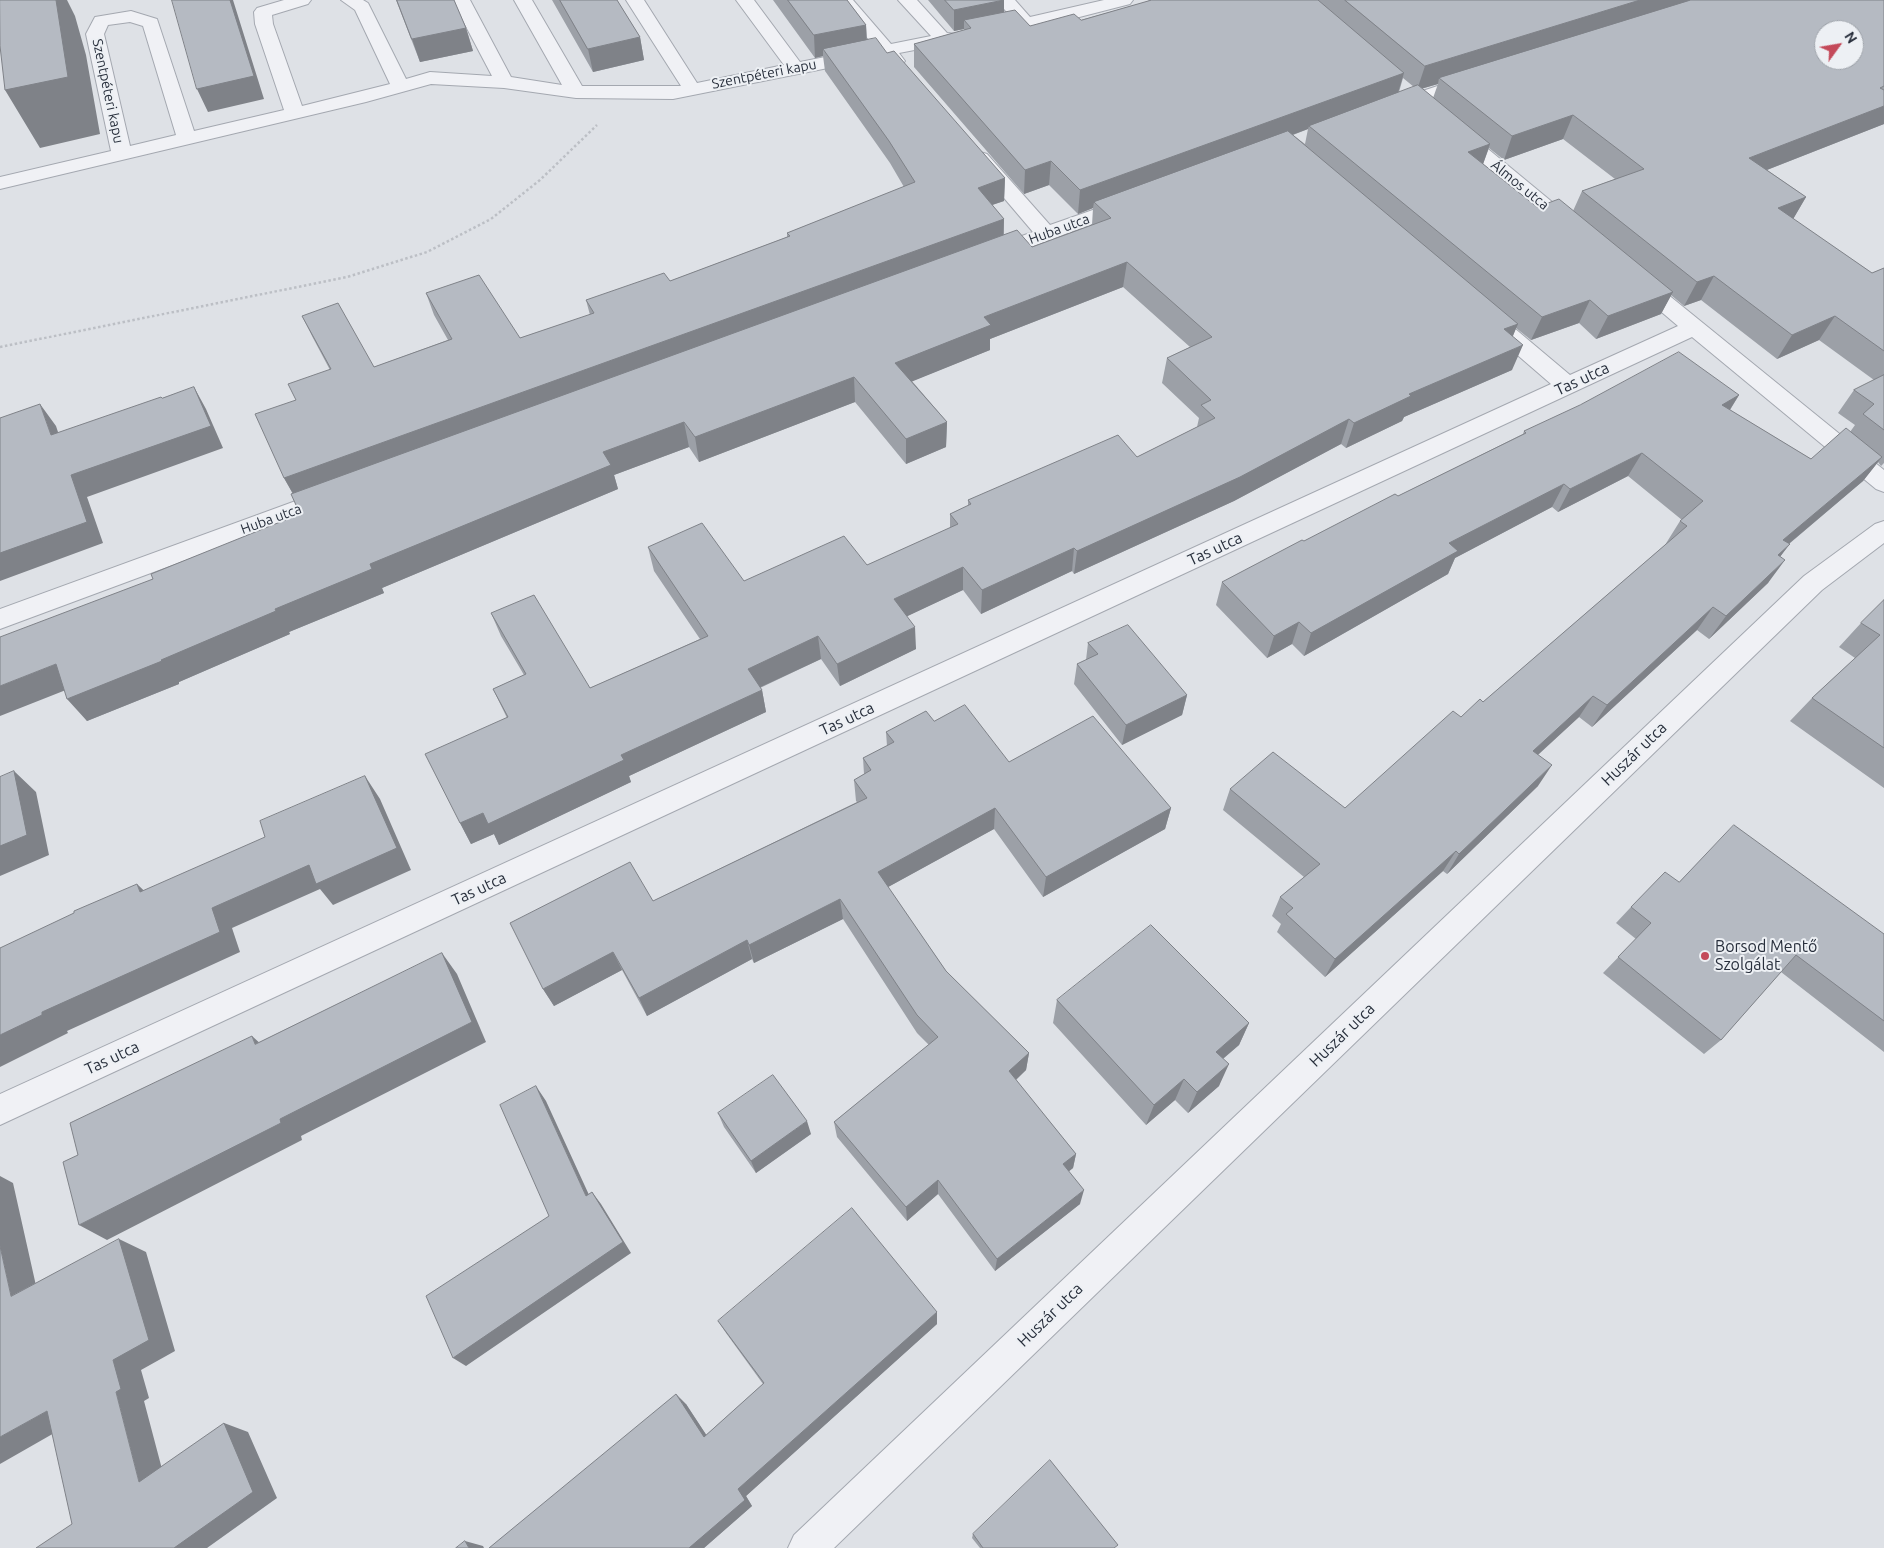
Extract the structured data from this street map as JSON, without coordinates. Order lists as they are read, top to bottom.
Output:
{
  "streets": {
    "street": [
      "Szentpéteri kapu",
      "Álmos utca",
      "Huba utca",
      "Tas utca",
      "Huszár utca"
    ]
  },
  "places": ["Borsod Mentő Szolgálat"],
  "north": "top right"
}
